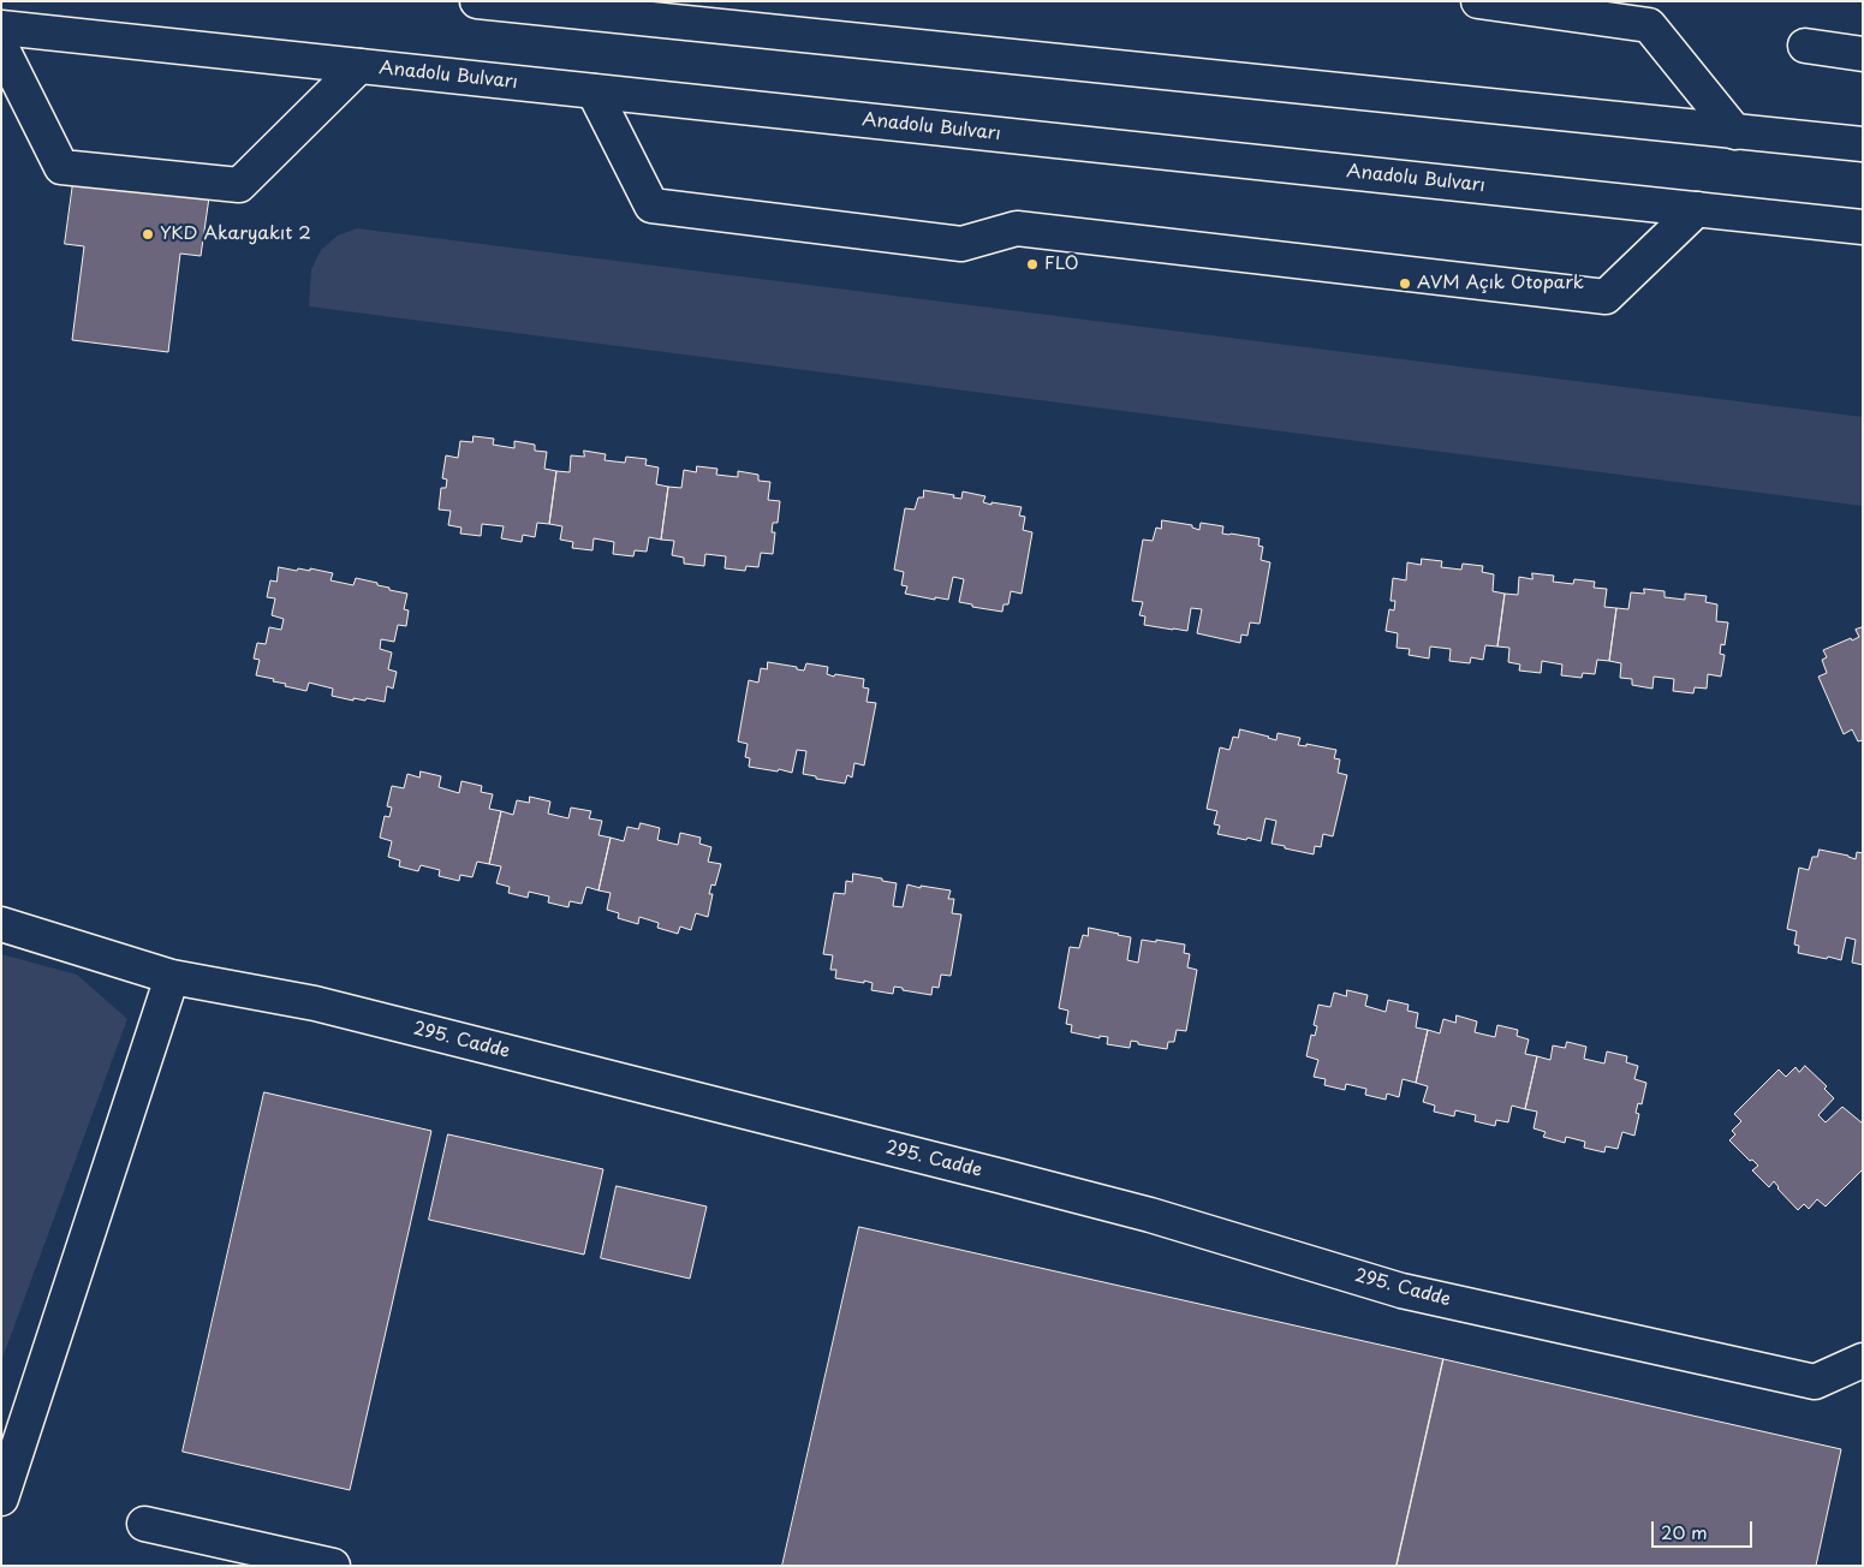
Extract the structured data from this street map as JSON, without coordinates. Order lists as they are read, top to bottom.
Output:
{
  "streets": {
    "street": ["Anadolu Bulvarı", "295. Cadde"]
  },
  "places": ["YKD Akaryakıt 2", "FLO", "AVM Açık Otopark"],
  "scale_bar": "20 m"
}
